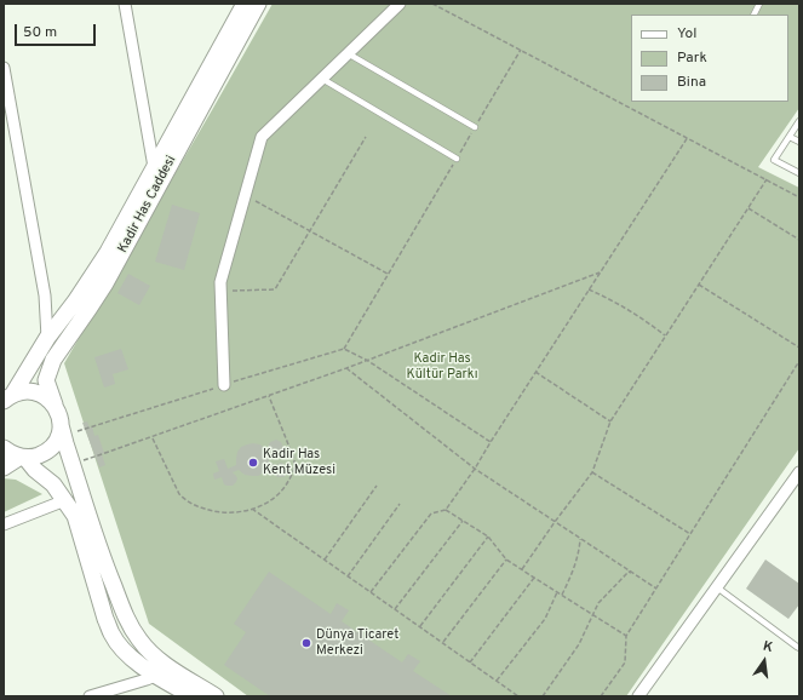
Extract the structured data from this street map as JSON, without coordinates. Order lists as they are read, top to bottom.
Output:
{
  "streets": {
    "street": ["Kadir Has Caddesi"]
  },
  "parks": ["Kadir Has Kültür Parkı"],
  "places": ["Kadir Has Kent Müzesi", "Dünya Ticaret Merkezi"],
  "legend": ["Yol", "Park", "Bina"],
  "scale_bar": "50 m",
  "north": "top"
}
